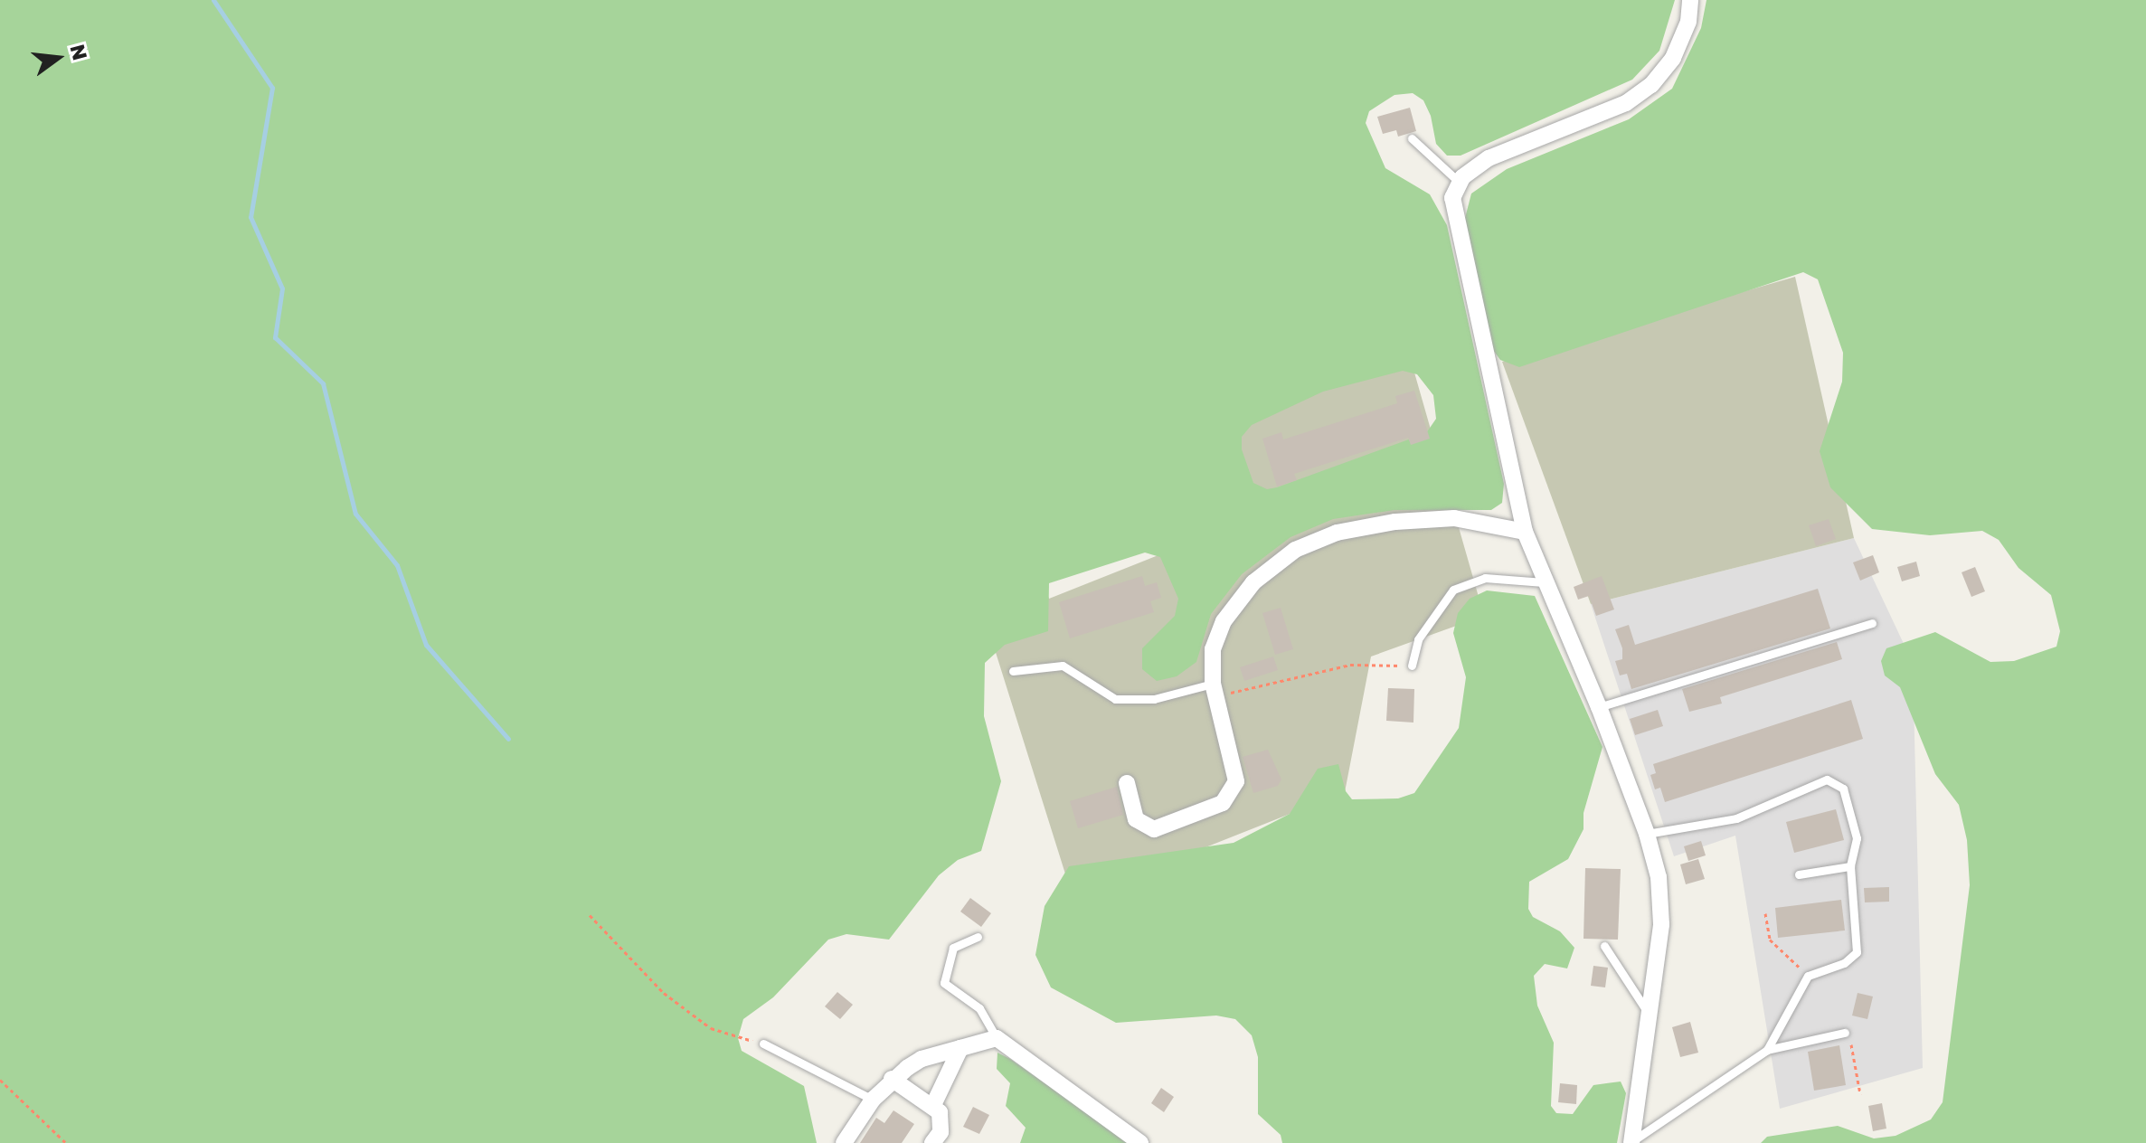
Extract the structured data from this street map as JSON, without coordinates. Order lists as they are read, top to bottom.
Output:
{
  "north": "right"
}
